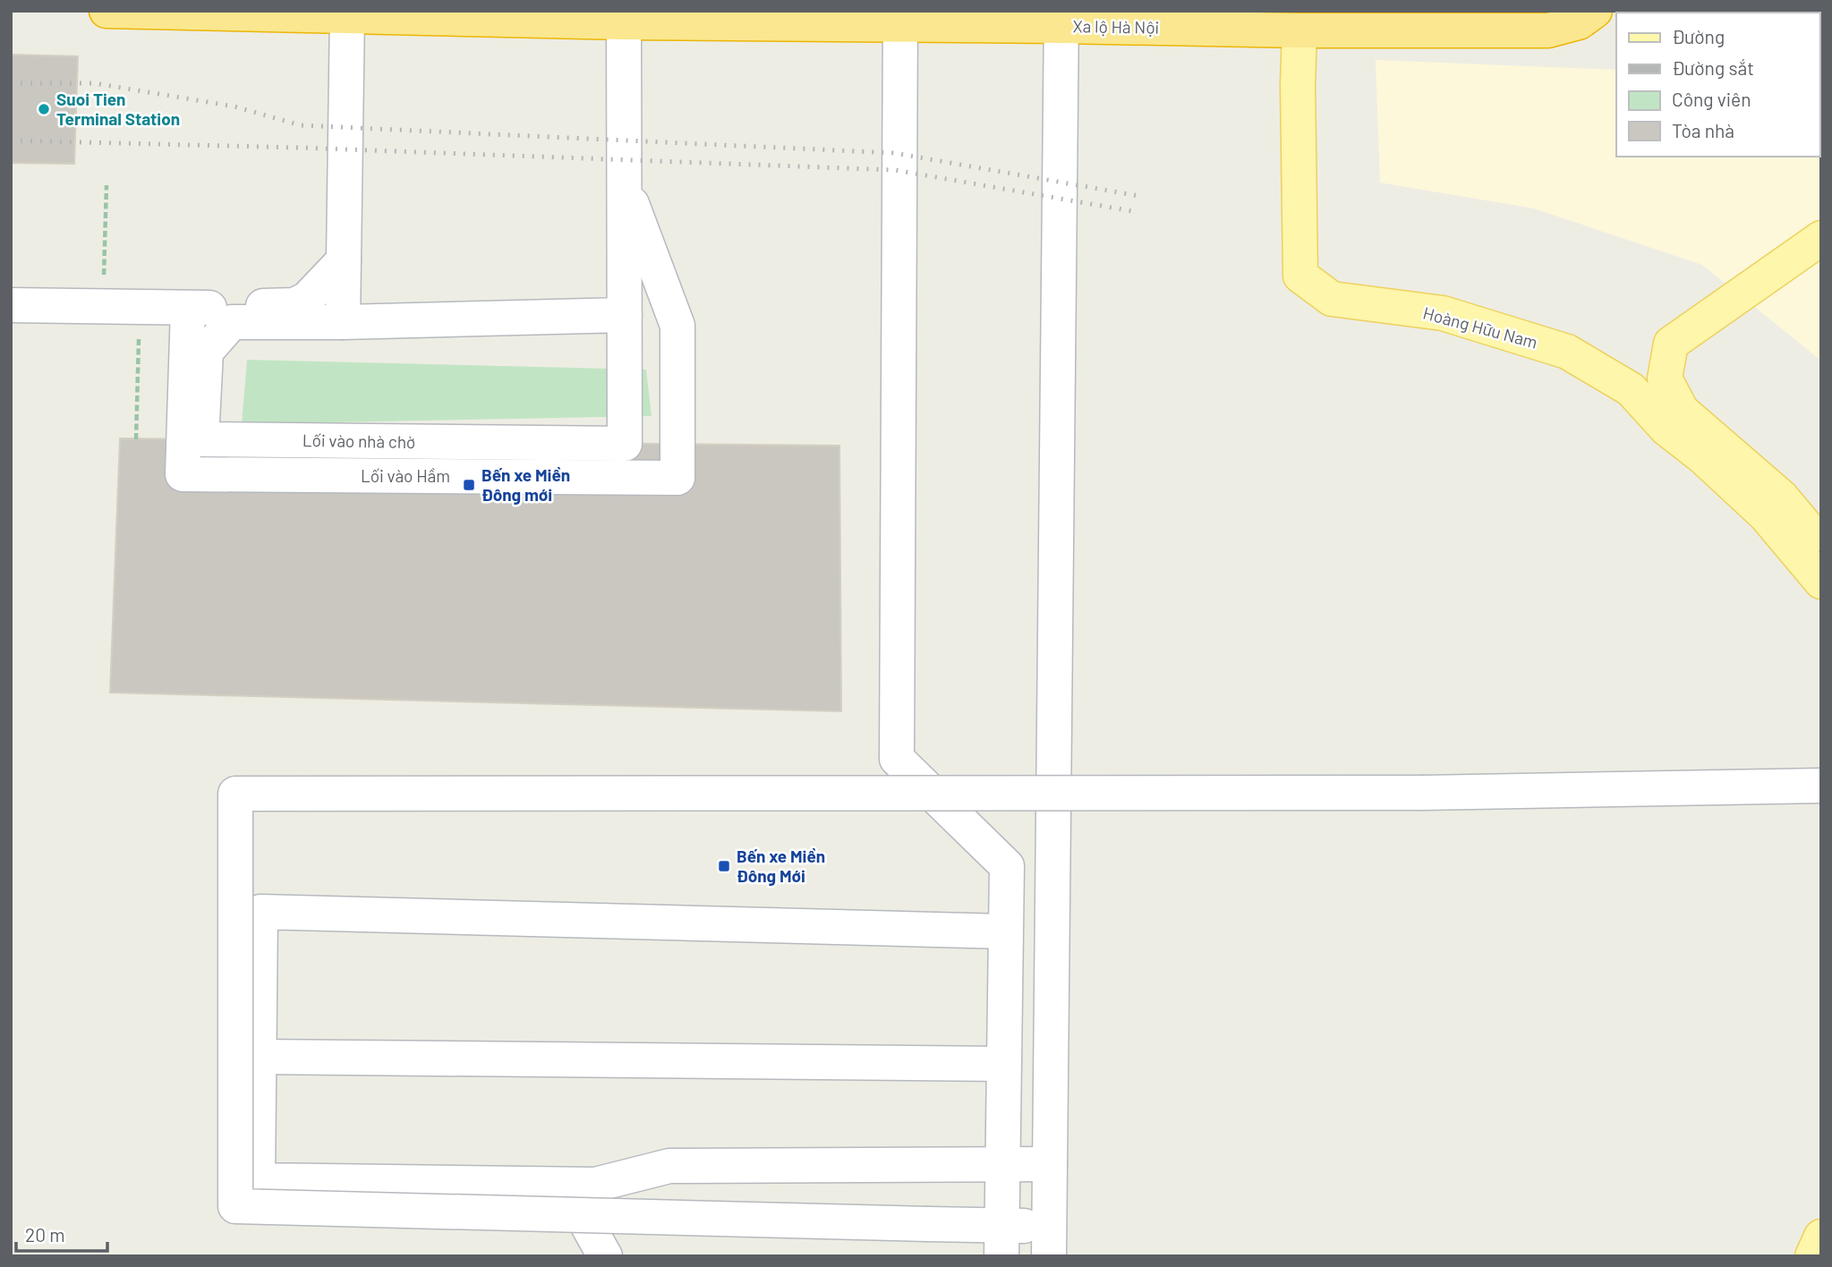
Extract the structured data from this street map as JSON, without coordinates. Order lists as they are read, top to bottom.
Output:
{
  "streets": {
    "highway": ["Xa lộ Hà Nội"],
    "main road": ["Hoàng Hữu Nam"],
    "street": ["Lối vào nhà chờ", "Lối vào Hầm"]
  },
  "crossings": [
    ["Xa lộ Hà Nội", "Hoàng Hữu Nam"]
  ],
  "places": {
    "other": ["Suoi Tien Terminal Station"],
    "transit": ["Bến xe Miền Đông mới", "Bến xe Miền Đông Mới"]
  },
  "legend": [
    "Đường",
    "Đường sắt",
    "Công viên",
    "Tòa nhà"
  ],
  "scale_bar": "20 m"
}
